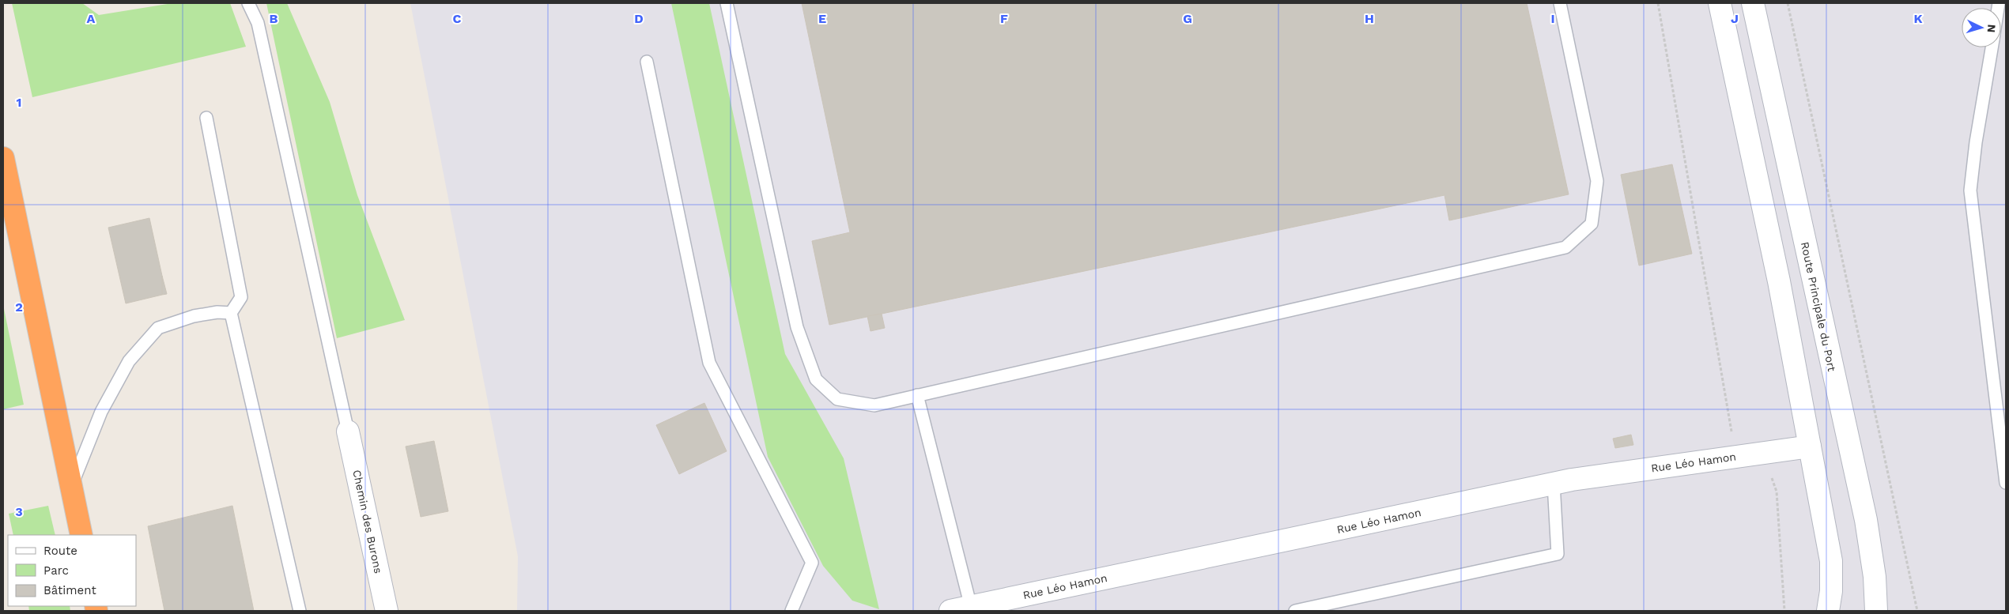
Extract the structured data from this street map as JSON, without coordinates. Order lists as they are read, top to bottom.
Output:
{
  "streets": {
    "main road": ["Route Principale du Port", "Rue Léo Hamon", "Chemin des Burons"]
  },
  "legend": ["Route", "Parc", "Bâtiment"],
  "north": "right",
  "grid": {
    "columns": [
      "A",
      "B",
      "C",
      "D",
      "E",
      "F",
      "G",
      "H",
      "I",
      "J",
      "K"
    ],
    "rows": ["1", "2", "3"]
  }
}
